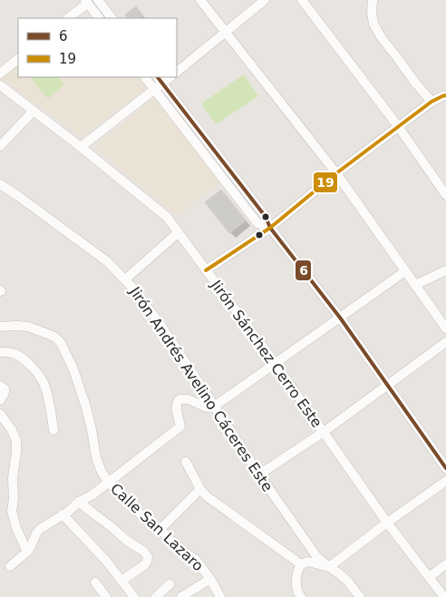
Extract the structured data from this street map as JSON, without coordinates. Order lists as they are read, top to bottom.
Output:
{
  "streets": {
    "street": ["Jirón Sánchez Cerro Este", "Jirón Andrés Avelino Cáceres Este", "Calle San Lazaro"]
  },
  "lines": ["transit line 6", "transit line 19"],
  "legend": ["6", "19"]
}
